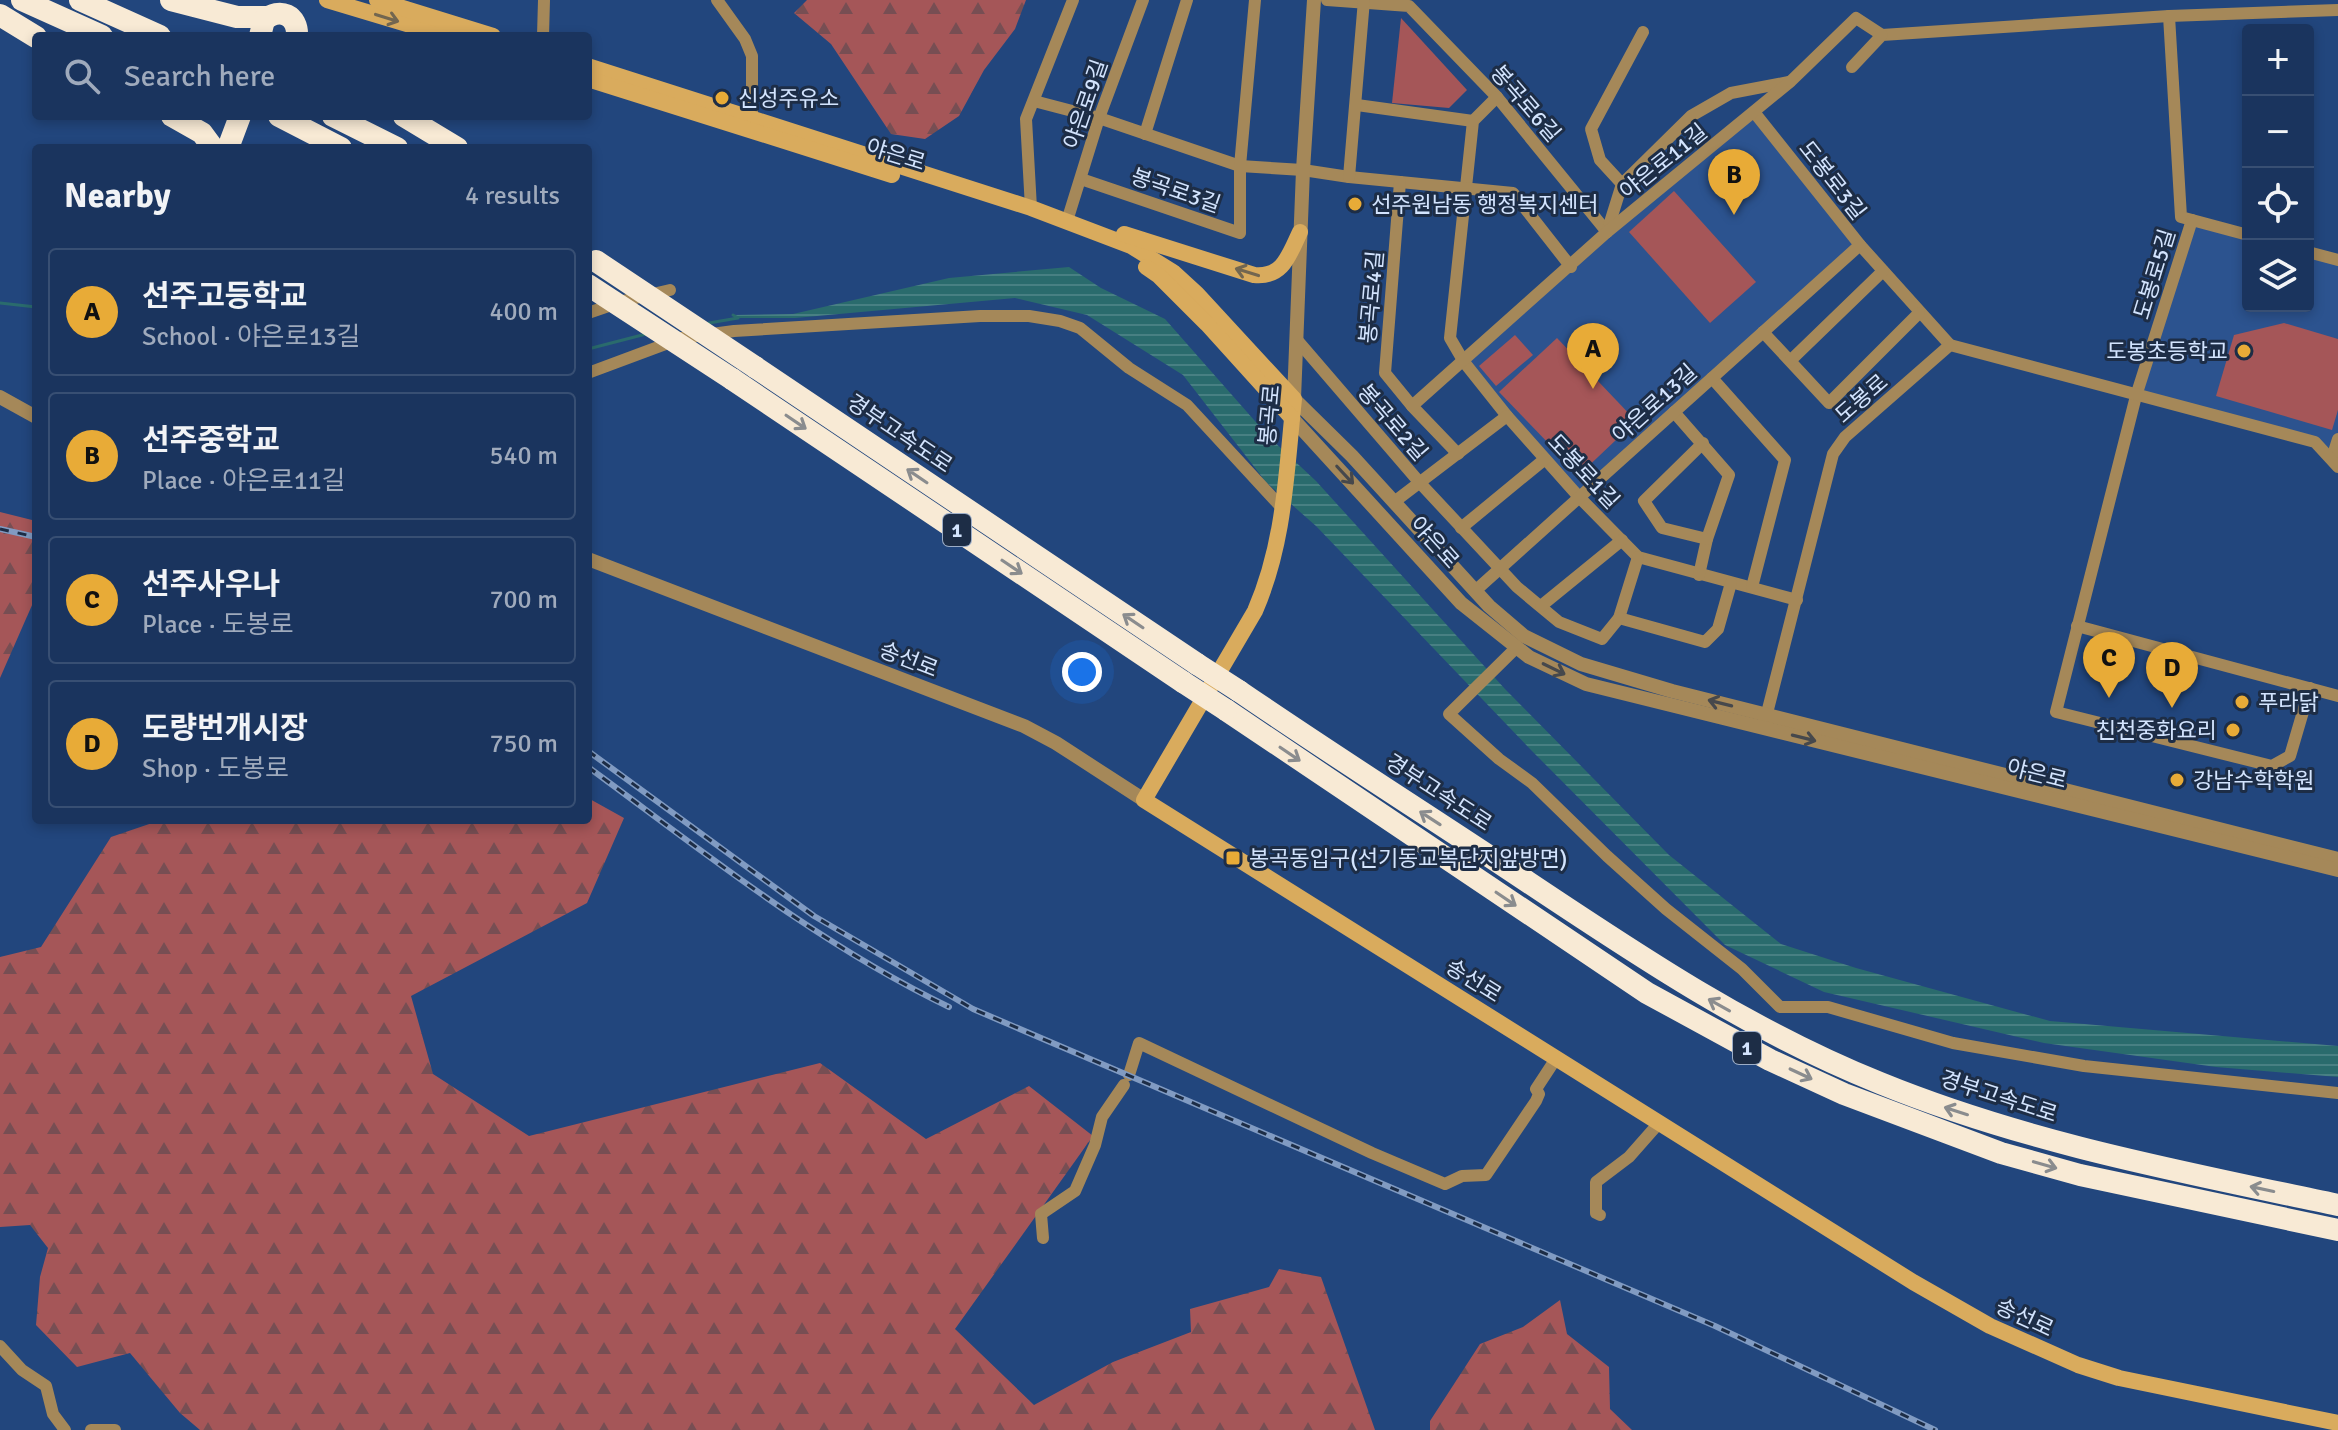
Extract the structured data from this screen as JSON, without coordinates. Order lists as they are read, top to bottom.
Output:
{
  "streets": {
    "highway": ["경부고속도로", "1"],
    "main road": ["야은로", "봉곡로", "송선로"],
    "street": [
      "봉곡로6길",
      "야은로9길",
      "야은로11길",
      "도봉로3길",
      "봉곡로3길",
      "도봉로5길",
      "봉곡로4길",
      "도봉로",
      "야은로13길",
      "봉곡로2길",
      "도봉로1길"
    ]
  },
  "crossings": [
    ["봉곡로6길", "야은로11길"],
    ["야은로9길", "야은로"],
    ["야은로9길", "봉곡로3길"],
    ["야은로", "도봉로"],
    ["야은로", "야은로13길"],
    ["야은로", "봉곡로"],
    ["야은로11길", "도봉로3길"],
    ["야은로11길", "봉곡로4길"],
    ["야은로11길", "도봉로1길"],
    ["도봉로3길", "도봉로"],
    ["도봉로3길", "야은로13길"],
    ["봉곡로3길", "봉곡로"],
    ["야은로13길", "봉곡로2길"],
    ["야은로13길", "도봉로1길"],
    ["봉곡로", "봉곡로2길"],
    ["봉곡로", "송선로"]
  ],
  "places": {
    "other": [
      "신성주유소",
      "선주원남동 행정복지센터",
      "도봉초등학교",
      "푸라닭",
      "친천중화요리",
      "강남수학학원"
    ],
    "transit": ["봉곡동입구(선기동교복단지앞방면)"]
  },
  "page": {
    "map_buttons": ["+", "−"],
    "search": "Search here",
    "heading": ["Nearby", "4 results"],
    "pins": [
      "B",
      "A",
      "C",
      "D"
    ],
    "list": [
      {
        "mark": "A",
        "name": "선주고등학교",
        "note": "School · 야은로13길",
        "value": "400 m"
      },
      {
        "mark": "B",
        "name": "선주중학교",
        "note": "Place · 야은로11길",
        "value": "540 m"
      },
      {
        "mark": "C",
        "name": "선주사우나",
        "note": "Place · 도봉로",
        "value": "700 m"
      },
      {
        "mark": "D",
        "name": "도량번개시장",
        "note": "Shop · 도봉로",
        "value": "750 m"
      }
    ]
  }
}
